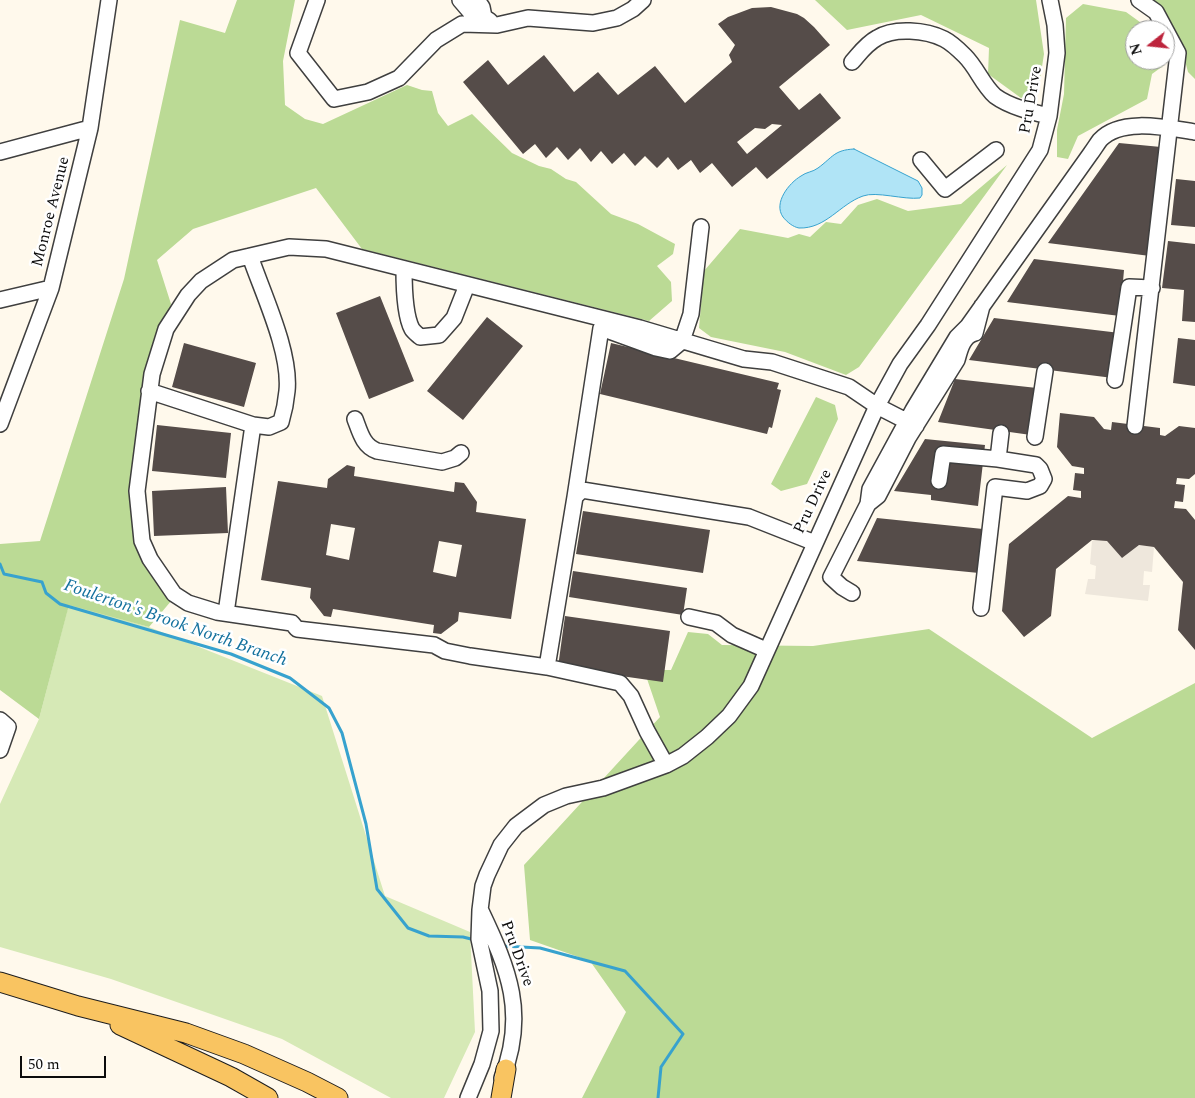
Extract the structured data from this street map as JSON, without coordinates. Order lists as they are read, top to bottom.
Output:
{
  "streets": {
    "street": ["Pru Drive", "Monroe Avenue"]
  },
  "water": ["Foulerton's Brook North Branch"],
  "scale_bar": "50 m",
  "north": "left"
}
